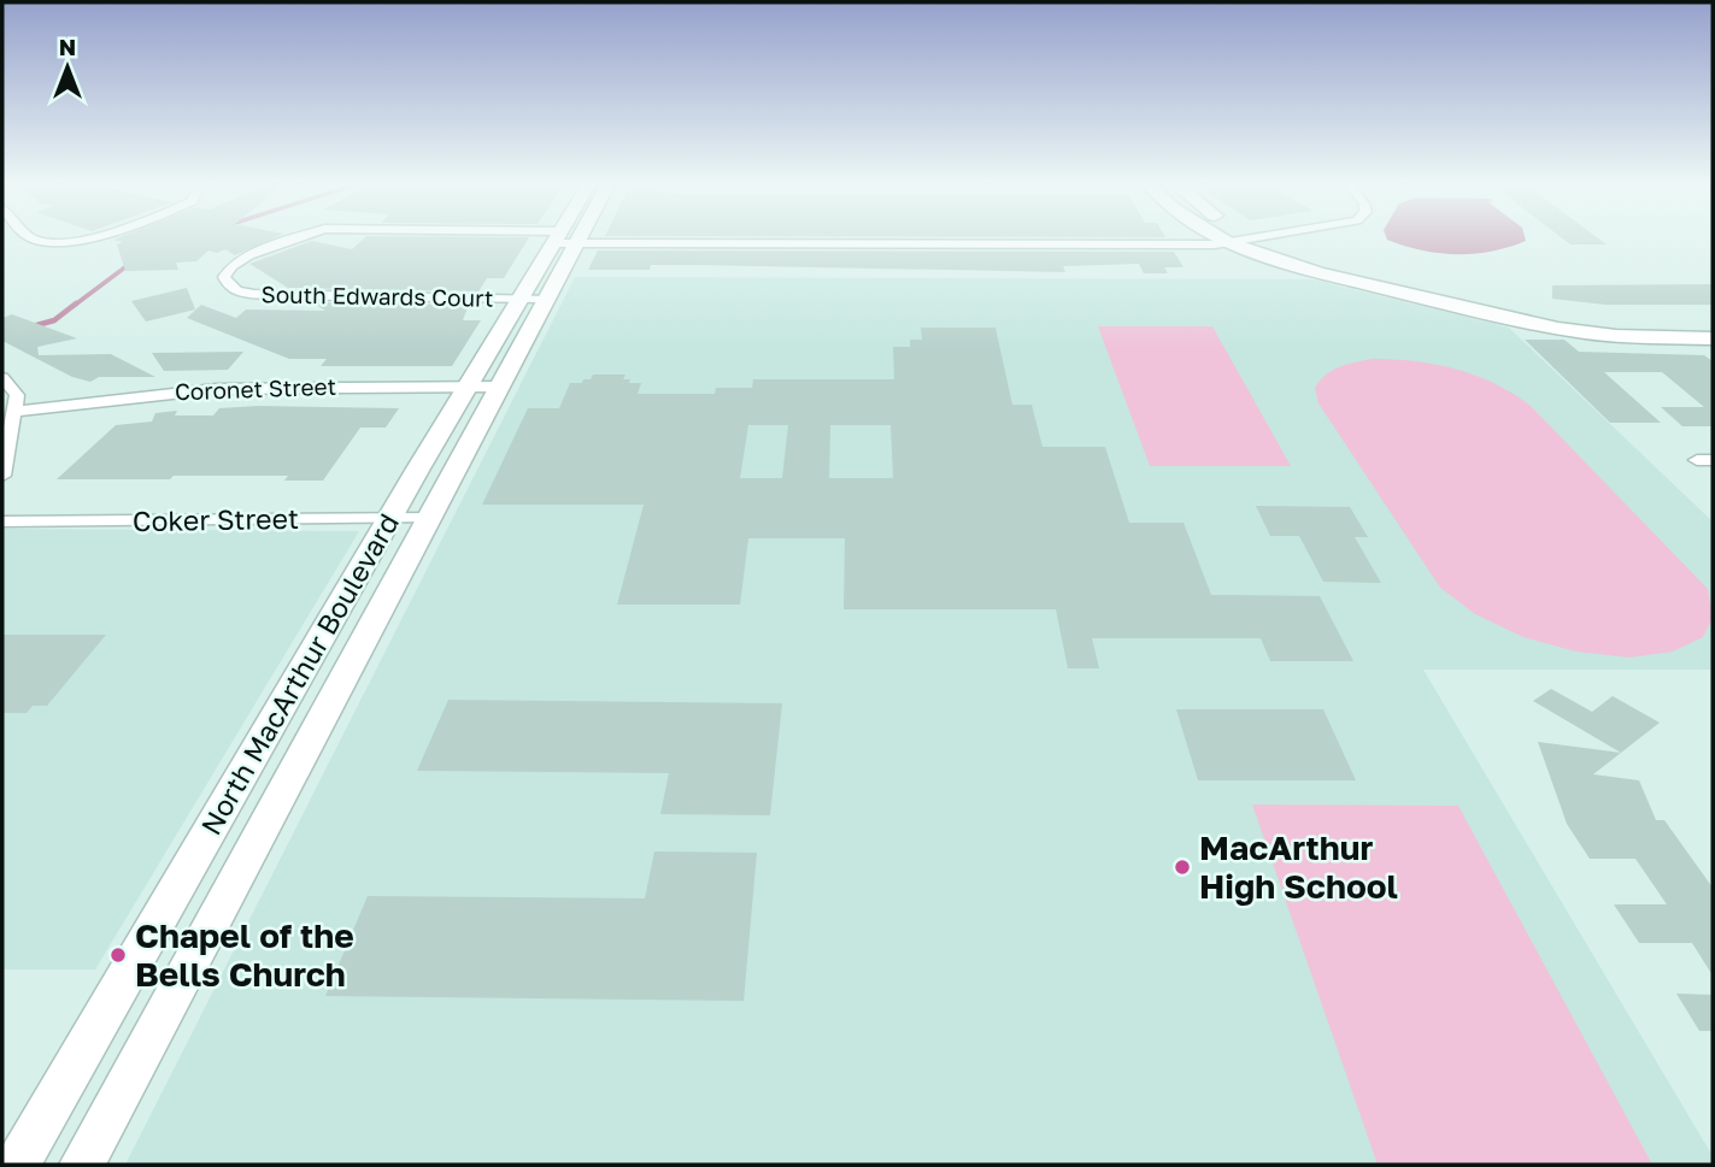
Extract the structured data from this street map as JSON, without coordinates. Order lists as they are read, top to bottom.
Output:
{
  "streets": {
    "main road": ["North MacArthur Boulevard"],
    "street": ["South Edwards Court", "Coronet Street", "Coker Street"]
  },
  "crossings": [
    ["South Edwards Court", "North MacArthur Boulevard"],
    ["Coronet Street", "North MacArthur Boulevard"],
    ["Coker Street", "North MacArthur Boulevard"]
  ],
  "places": ["MacArthur High School", "Chapel of the Bells Church"],
  "north": "top"
}
